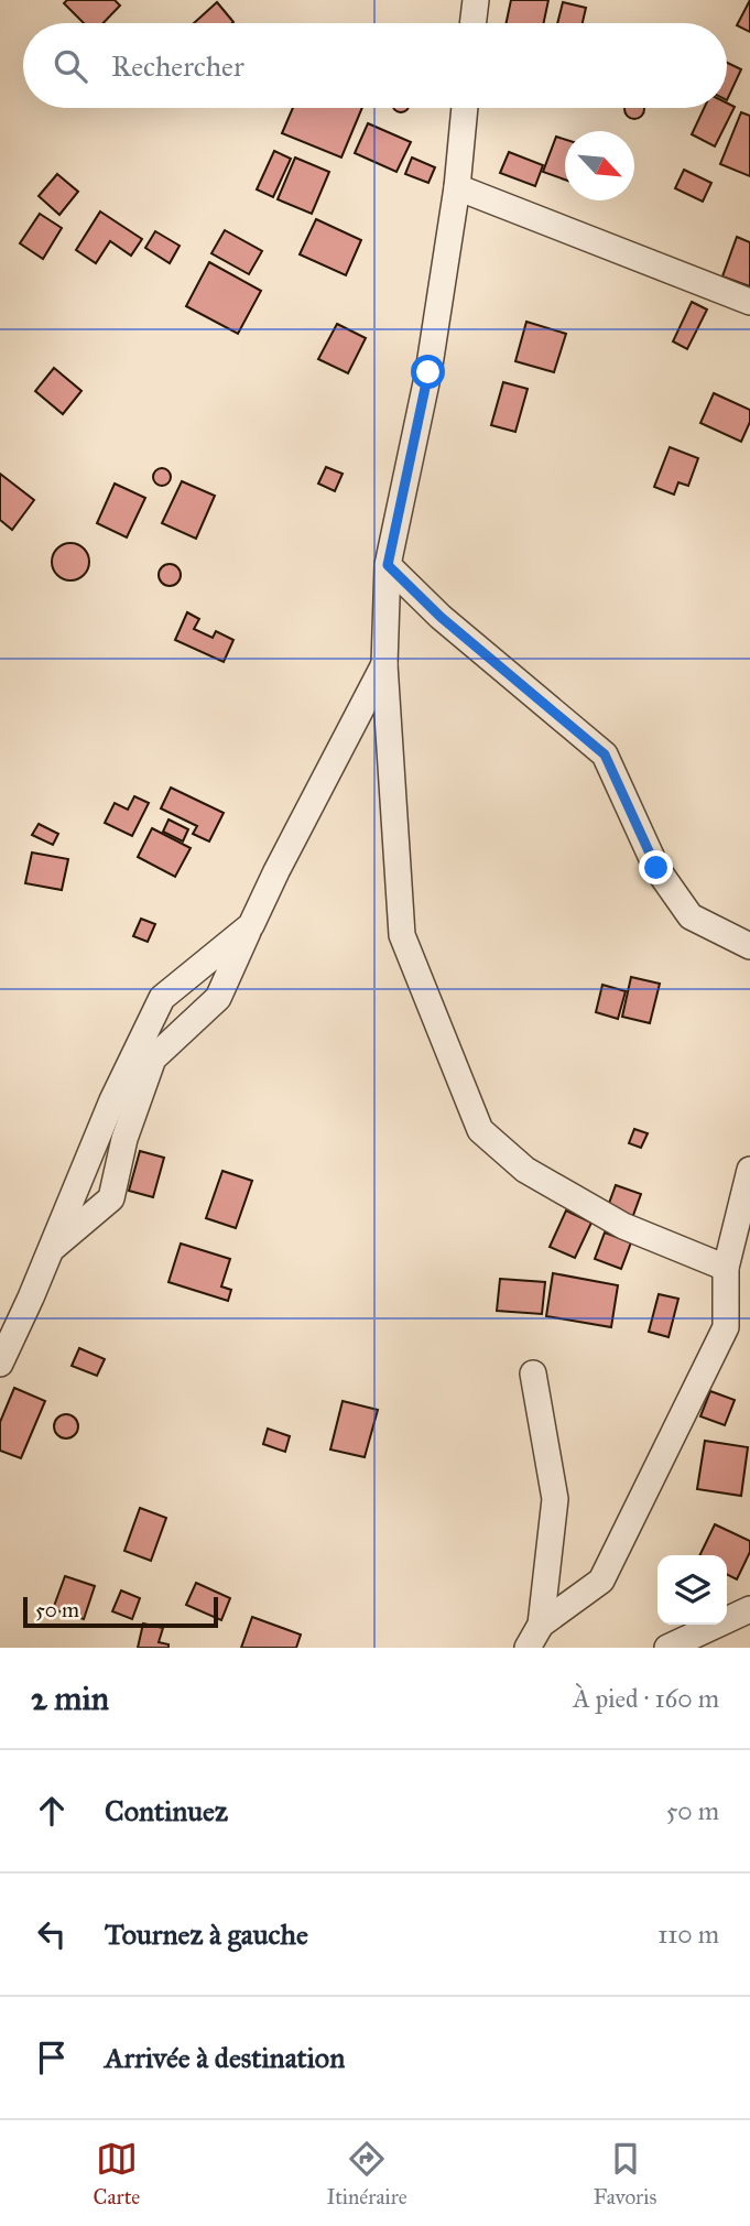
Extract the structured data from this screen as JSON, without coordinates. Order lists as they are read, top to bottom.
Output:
{
  "scale_bar": "50 m",
  "north": "bottom right",
  "page": {
    "search": "Rechercher",
    "scale": "50 m",
    "heading": ["2 min", "À pied · 160 m"],
    "list": [
      ["Continuez", "50 m"],
      ["Tournez à gauche", "110 m"],
      "Arrivée à destination"
    ],
    "nav": ["Carte", "Itinéraire", "Favoris"]
  }
}
